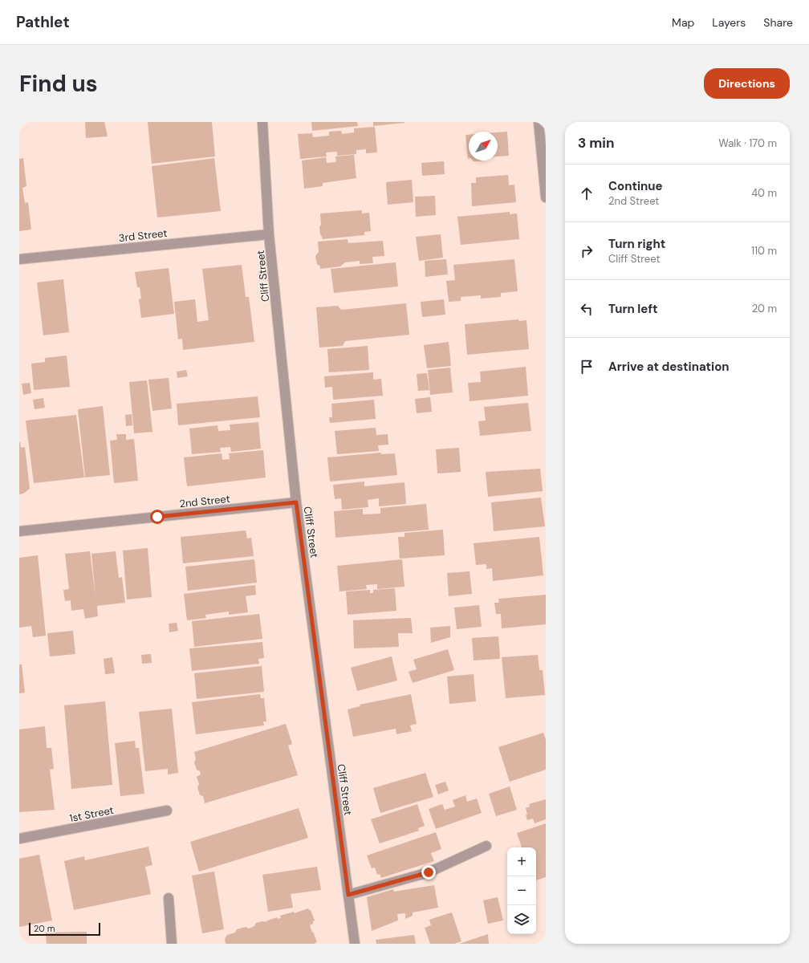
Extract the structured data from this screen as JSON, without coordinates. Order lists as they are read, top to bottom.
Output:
{
  "streets": {
    "street": [
      "3rd Street",
      "Cliff Street",
      "2nd Street",
      "1st Street"
    ]
  },
  "crossings": [
    ["3rd Street", "Cliff Street"],
    ["Cliff Street", "2nd Street"]
  ],
  "scale_bar": "20 m",
  "north": "top right",
  "page": {
    "header": "Pathlet",
    "nav": ["Map", "Layers", "Share"],
    "buttons": "Directions",
    "title": "Find us",
    "heading": ["3 min", "Walk · 170 m"],
    "list": [
      ["Continue", "2nd Street", "40 m"],
      ["Turn right", "Cliff Street", "110 m"],
      ["Turn left", "20 m"],
      "Arrive at destination"
    ],
    "map_buttons": ["+", "−"],
    "scale": "20 m"
  }
}
